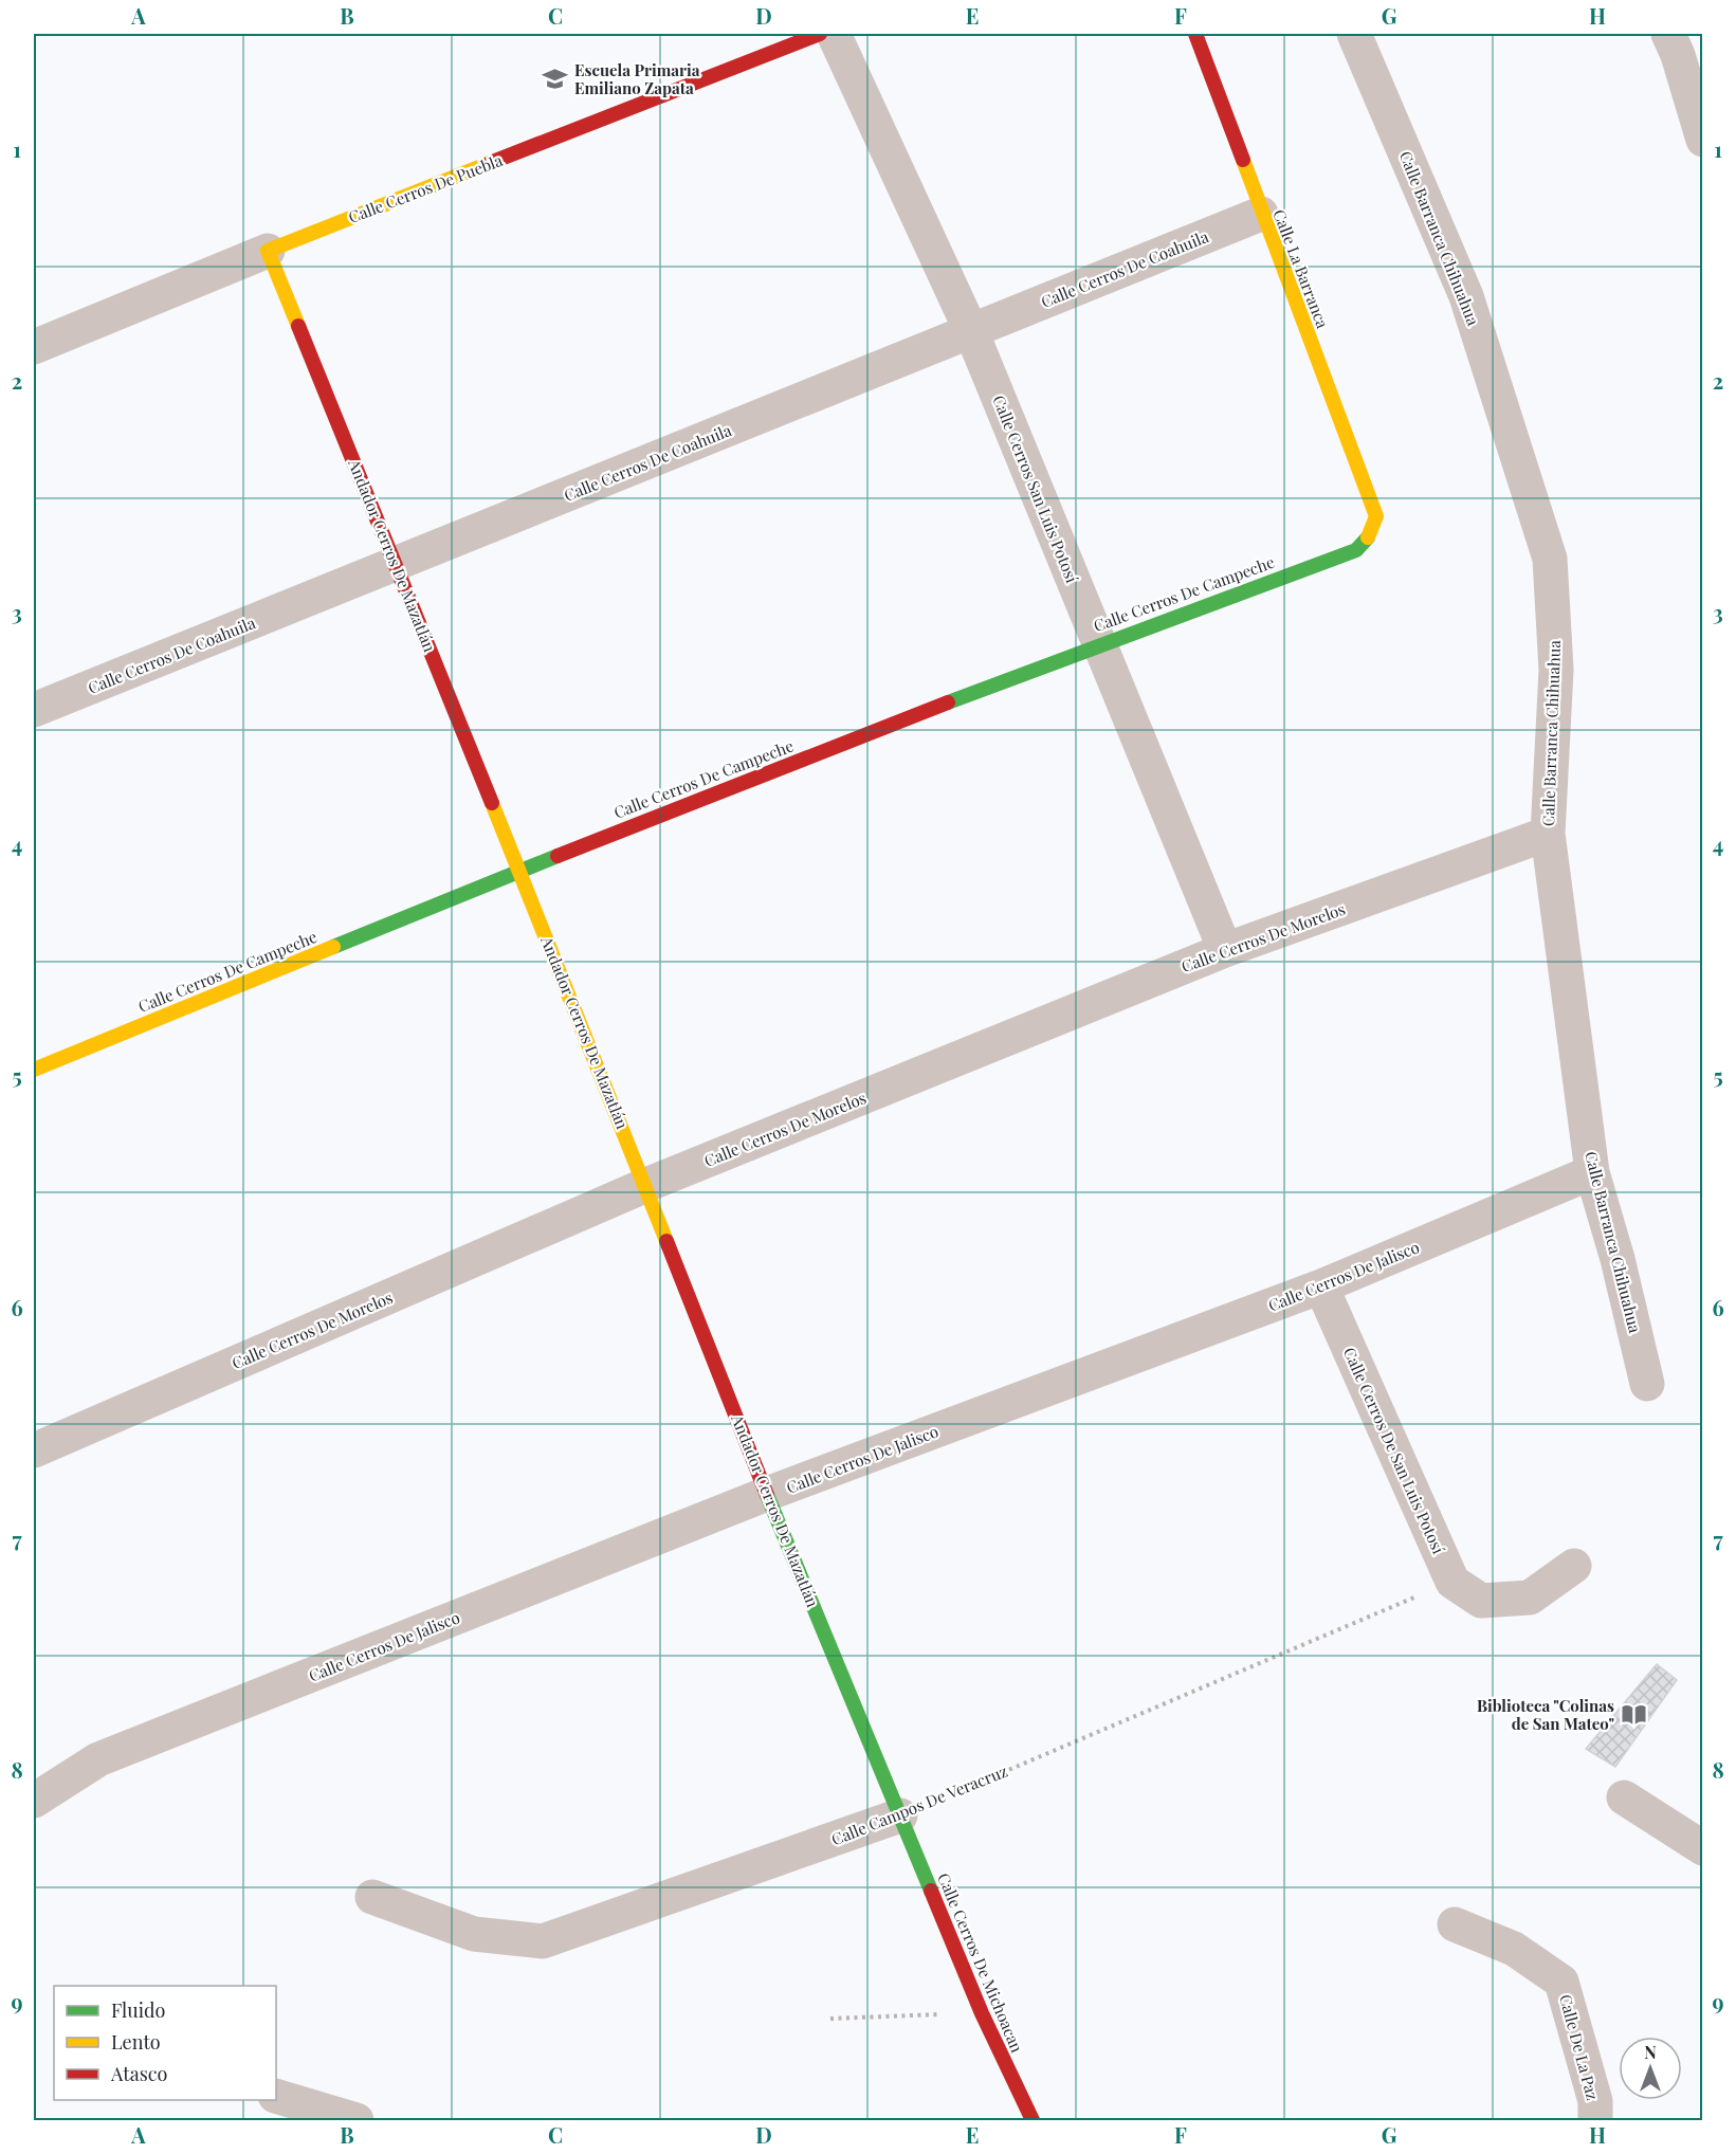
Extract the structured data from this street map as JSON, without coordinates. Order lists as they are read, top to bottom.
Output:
{
  "streets": {
    "street": [
      "Calle Cerros De Puebla",
      "Calle Barranca Chihuahua",
      "Calle Cerros De Coahuila",
      "Calle La Barranca",
      "Calle Cerros San Luis Potosí",
      "Andador Cerros De Mazatlán",
      "Calle Cerros De Campeche",
      "Calle Cerros De Morelos",
      "Calle Cerros De Jalisco",
      "Calle Cerros De San Luis Potosí",
      "Calle Campos De Veracruz",
      "Calle Cerros De Michoacan",
      "Calle De La Paz"
    ]
  },
  "crossings": [
    ["Calle Cerros De Puebla", "Andador Cerros De Mazatlán"],
    ["Calle Barranca Chihuahua", "Calle Cerros De Morelos"],
    ["Calle Barranca Chihuahua", "Calle Cerros De Jalisco"],
    ["Calle Cerros De Coahuila", "Calle La Barranca"],
    ["Calle Cerros De Coahuila", "Calle Cerros San Luis Potosí"],
    ["Calle Cerros De Coahuila", "Andador Cerros De Mazatlán"],
    ["Calle La Barranca", "Calle Cerros De Campeche"],
    ["Calle Cerros San Luis Potosí", "Calle Cerros De Campeche"],
    ["Calle Cerros San Luis Potosí", "Calle Cerros De Morelos"],
    ["Andador Cerros De Mazatlán", "Calle Cerros De Campeche"],
    ["Andador Cerros De Mazatlán", "Calle Cerros De Morelos"],
    ["Andador Cerros De Mazatlán", "Calle Cerros De Jalisco"],
    ["Andador Cerros De Mazatlán", "Calle Campos De Veracruz"],
    ["Andador Cerros De Mazatlán", "Calle Cerros De Michoacan"],
    ["Calle Cerros De Jalisco", "Calle Cerros De San Luis Potosí"],
    ["Calle Cerros De San Luis Potosí", "Calle Campos De Veracruz"],
    ["Calle Campos De Veracruz", "Calle Cerros De Michoacan"]
  ],
  "places": {
    "school or university": ["Escuela Primaria Emiliano Zapata"],
    "library": ["Biblioteca \"Colinas de San Mateo\""]
  },
  "legend": ["Fluido", "Lento", "Atasco"],
  "north": "top",
  "grid": {
    "columns": [
      "A",
      "B",
      "C",
      "D",
      "E",
      "F",
      "G",
      "H"
    ],
    "rows": [
      "1",
      "2",
      "3",
      "4",
      "5",
      "6",
      "7",
      "8",
      "9"
    ]
  }
}
